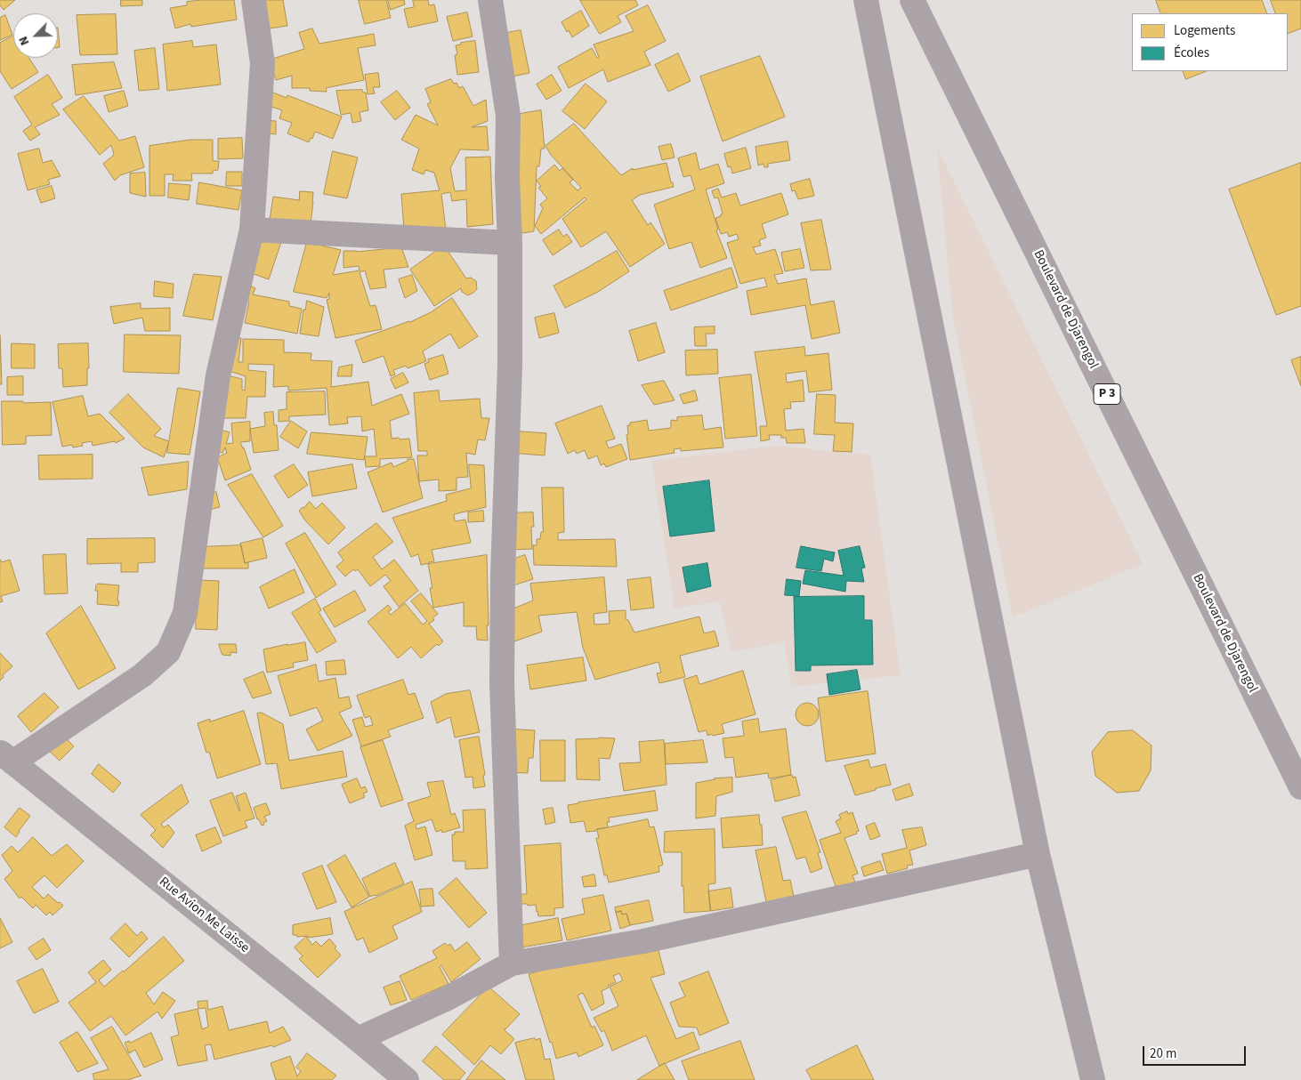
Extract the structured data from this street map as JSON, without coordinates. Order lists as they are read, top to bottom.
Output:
{
  "streets": {
    "main road": ["Boulevard de Djarengol", "P 3"],
    "street": ["Rue Avion Me Laisse"]
  },
  "legend": ["Logements", "Écoles"],
  "scale_bar": "20 m",
  "north": "bottom left"
}
